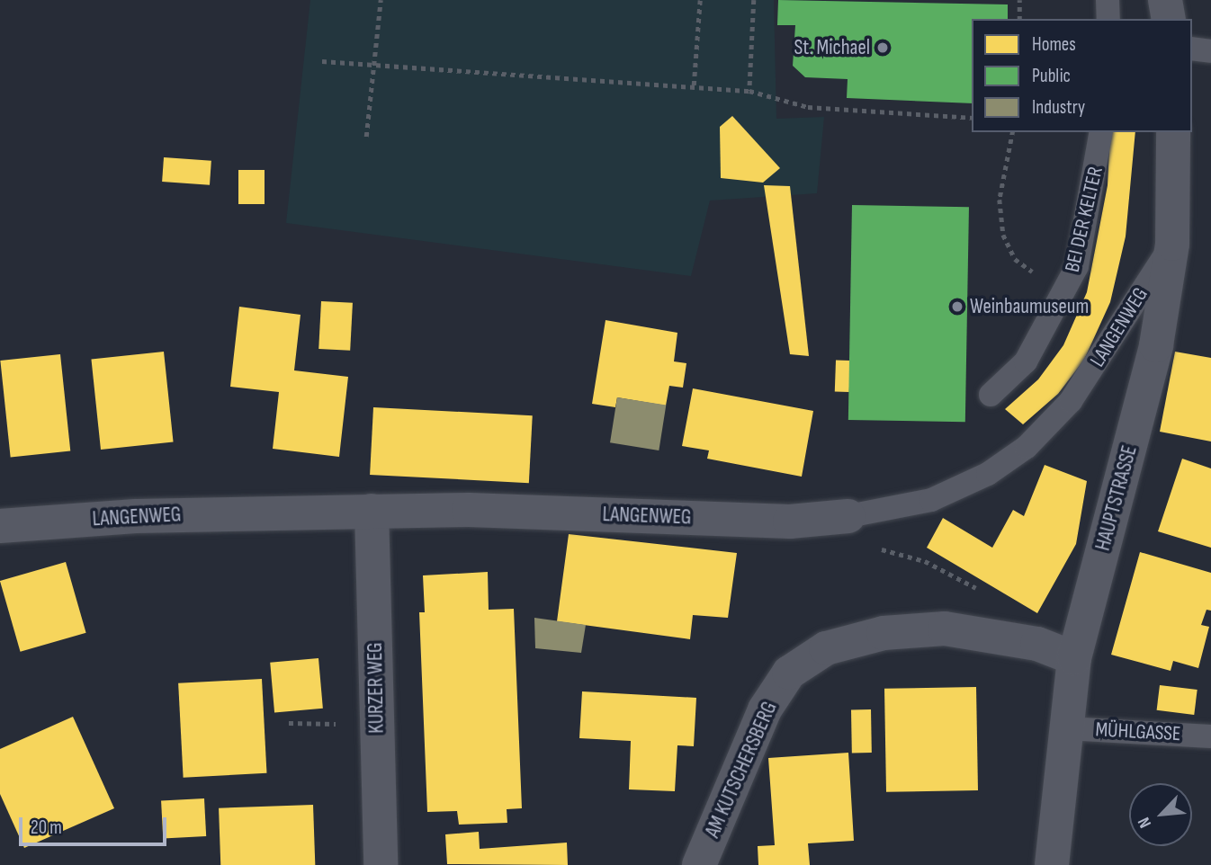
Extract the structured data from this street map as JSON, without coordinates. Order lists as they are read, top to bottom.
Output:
{
  "streets": {
    "street": [
      "LANGENWEG",
      "HAUPTSTRASSE",
      "KURZER WEG",
      "AM KUTSCHERSBERG"
    ],
    "lane": ["BEI DER KELTER", "MÜHLGASSE"]
  },
  "crossings": [
    ["LANGENWEG", "HAUPTSTRASSE"],
    ["LANGENWEG", "KURZER WEG"],
    ["HAUPTSTRASSE", "MÜHLGASSE"],
    ["HAUPTSTRASSE", "AM KUTSCHERSBERG"]
  ],
  "places": ["St. Michael", "Weinbaumuseum"],
  "legend": ["Homes", "Public", "Industry"],
  "scale_bar": "20 m",
  "north": "bottom left"
}
